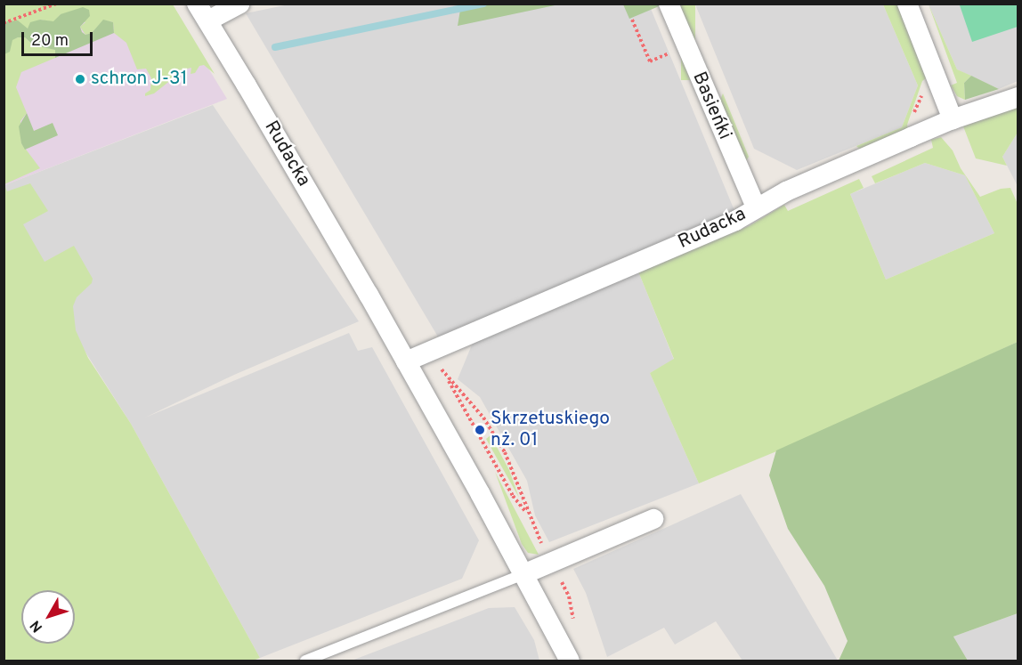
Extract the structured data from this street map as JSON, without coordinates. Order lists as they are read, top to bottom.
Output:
{
  "streets": {
    "street": ["Basieńki", "Rudacka"]
  },
  "crossings": [
    ["Basieńki", "Rudacka"]
  ],
  "places": ["schron J-31", "Skrzetuskiego nż. 01"],
  "scale_bar": "20 m",
  "north": "bottom left"
}
